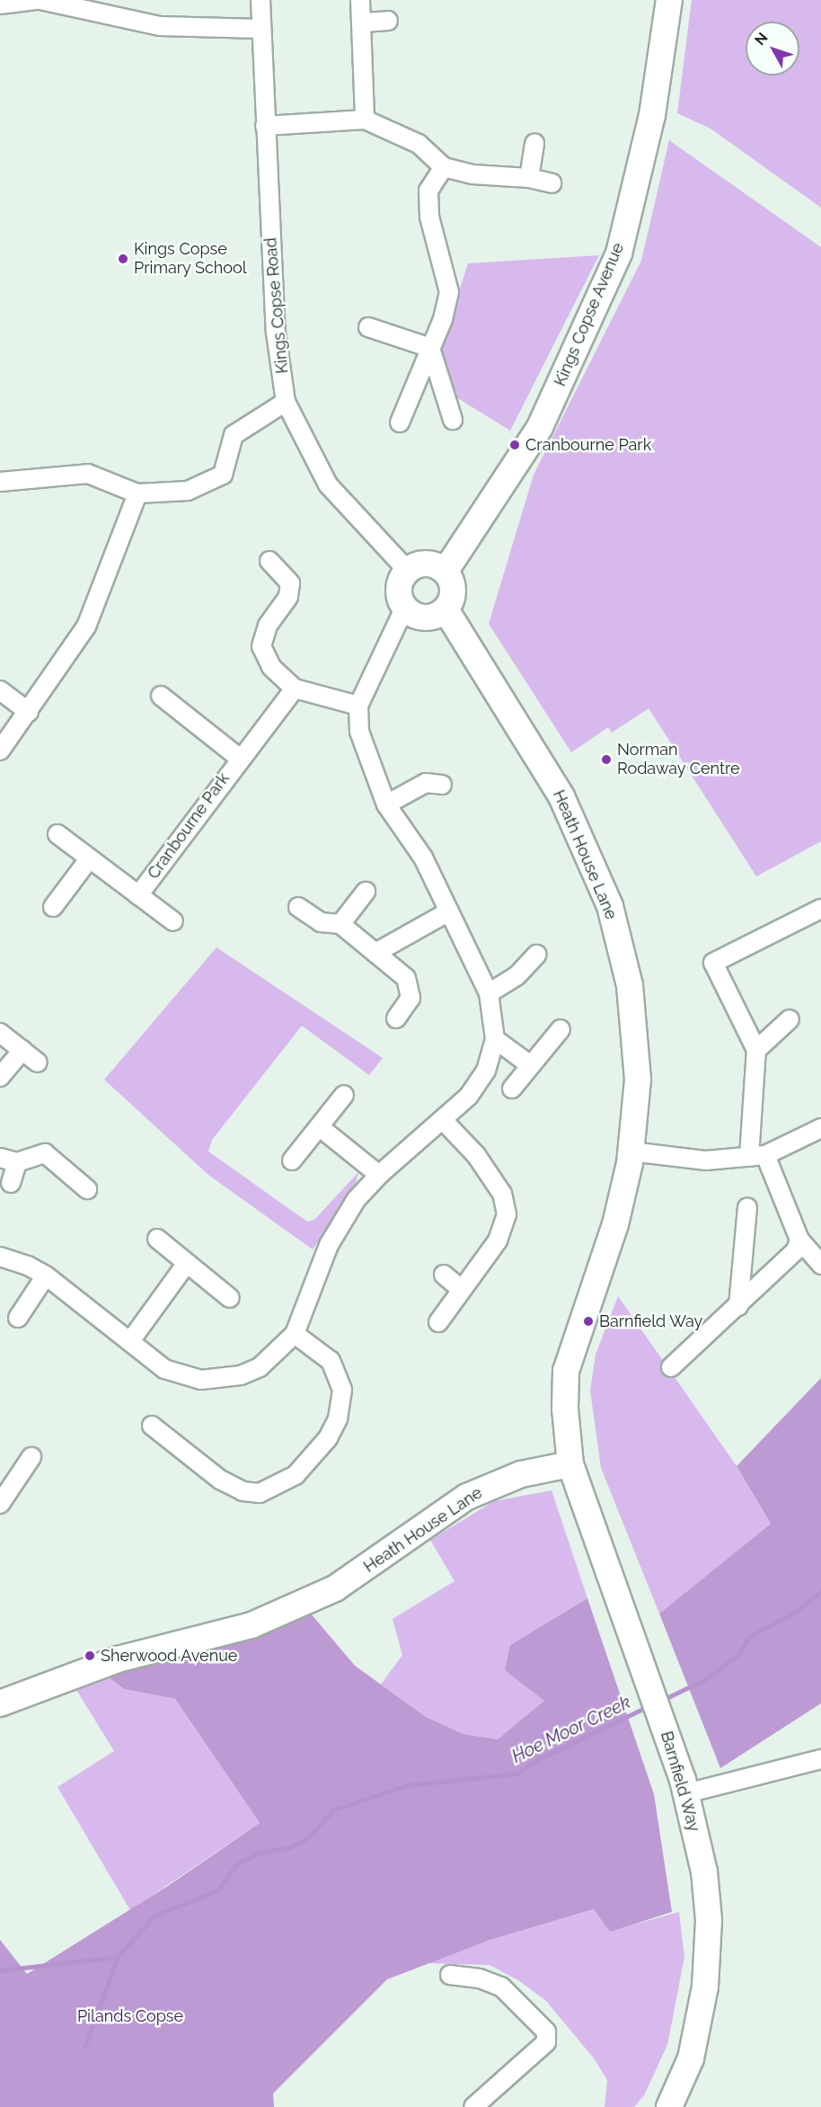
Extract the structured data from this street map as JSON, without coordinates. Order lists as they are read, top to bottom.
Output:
{
  "streets": {
    "street": [
      "Kings Copse Road",
      "Kings Copse Avenue",
      "Cranbourne Park",
      "Heath House Lane",
      "Barnfield Way"
    ]
  },
  "crossings": [
    ["Kings Copse Road", "Kings Copse Avenue"],
    ["Kings Copse Road", "Heath House Lane"],
    ["Kings Copse Avenue", "Heath House Lane"],
    ["Heath House Lane", "Barnfield Way"]
  ],
  "water": ["Hoe Moor Creek"],
  "parks": ["Pilands Copse"],
  "places": [
    "Kings Copse Primary School",
    "Cranbourne Park",
    "Norman Rodaway Centre",
    "Barnfield Way",
    "Sherwood Avenue"
  ],
  "north": "top left"
}
